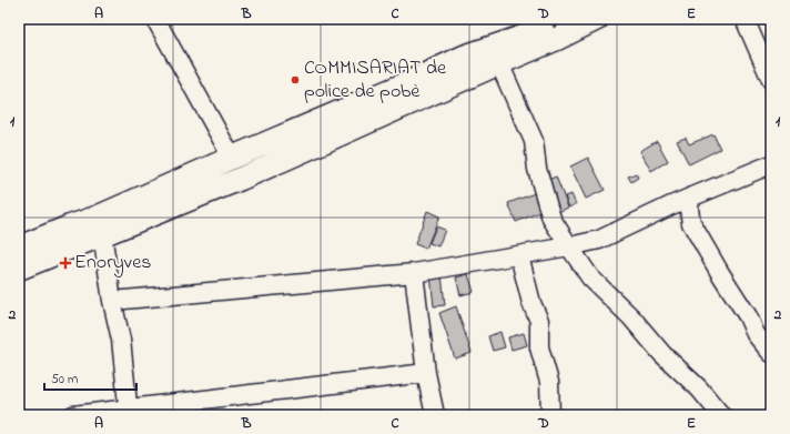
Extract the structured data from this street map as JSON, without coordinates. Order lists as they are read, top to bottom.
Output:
{
  "places": {
    "other": ["COMMISARIAT de police de pobè"],
    "health": ["Enoryves"]
  },
  "scale_bar": "50 m",
  "grid": {
    "columns": [
      "A",
      "B",
      "C",
      "D",
      "E"
    ],
    "rows": ["1", "2"]
  }
}
